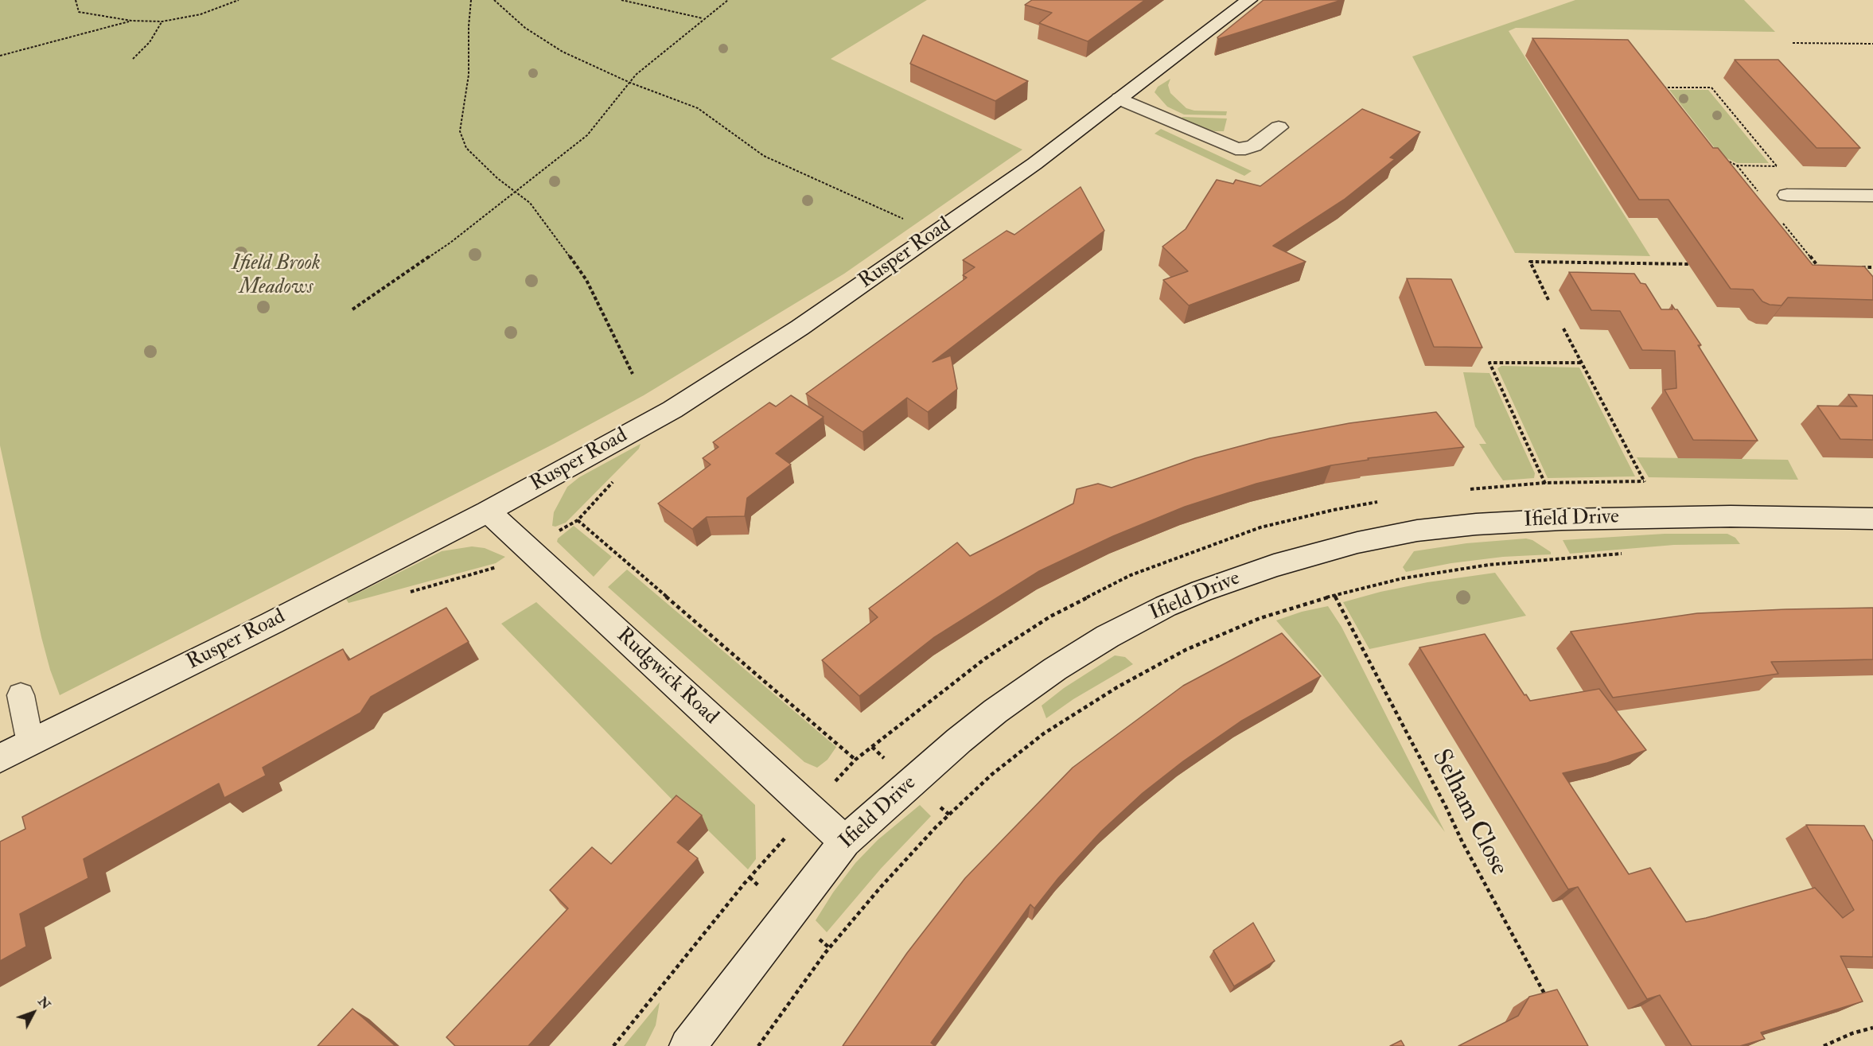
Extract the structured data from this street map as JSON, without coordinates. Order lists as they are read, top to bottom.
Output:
{
  "streets": {
    "street": ["Rusper Road", "Ifield Drive", "Rudgwick Road"],
    "path": ["Selham Close"]
  },
  "crossings": [
    ["Rusper Road", "Rudgwick Road"],
    ["Ifield Drive", "Rudgwick Road"]
  ],
  "parks": ["Ifield Brook Meadows"],
  "north": "top right"
}
